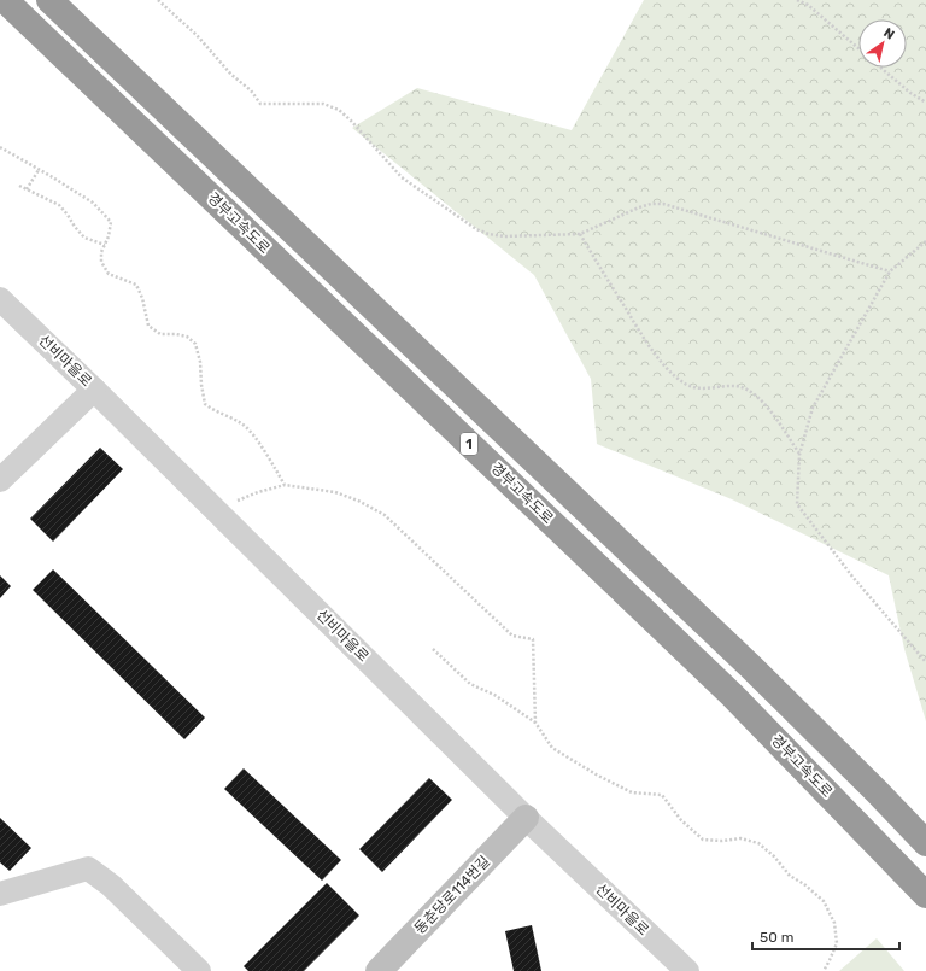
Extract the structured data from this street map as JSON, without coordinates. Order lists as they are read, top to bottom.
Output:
{
  "streets": {
    "highway": ["경부고속도로", "1"],
    "main road": ["동춘당로114번길"],
    "street": ["선비마을로"]
  },
  "crossings": [
    ["선비마을로", "동춘당로114번길"]
  ],
  "scale_bar": "50 m",
  "north": "top right"
}
